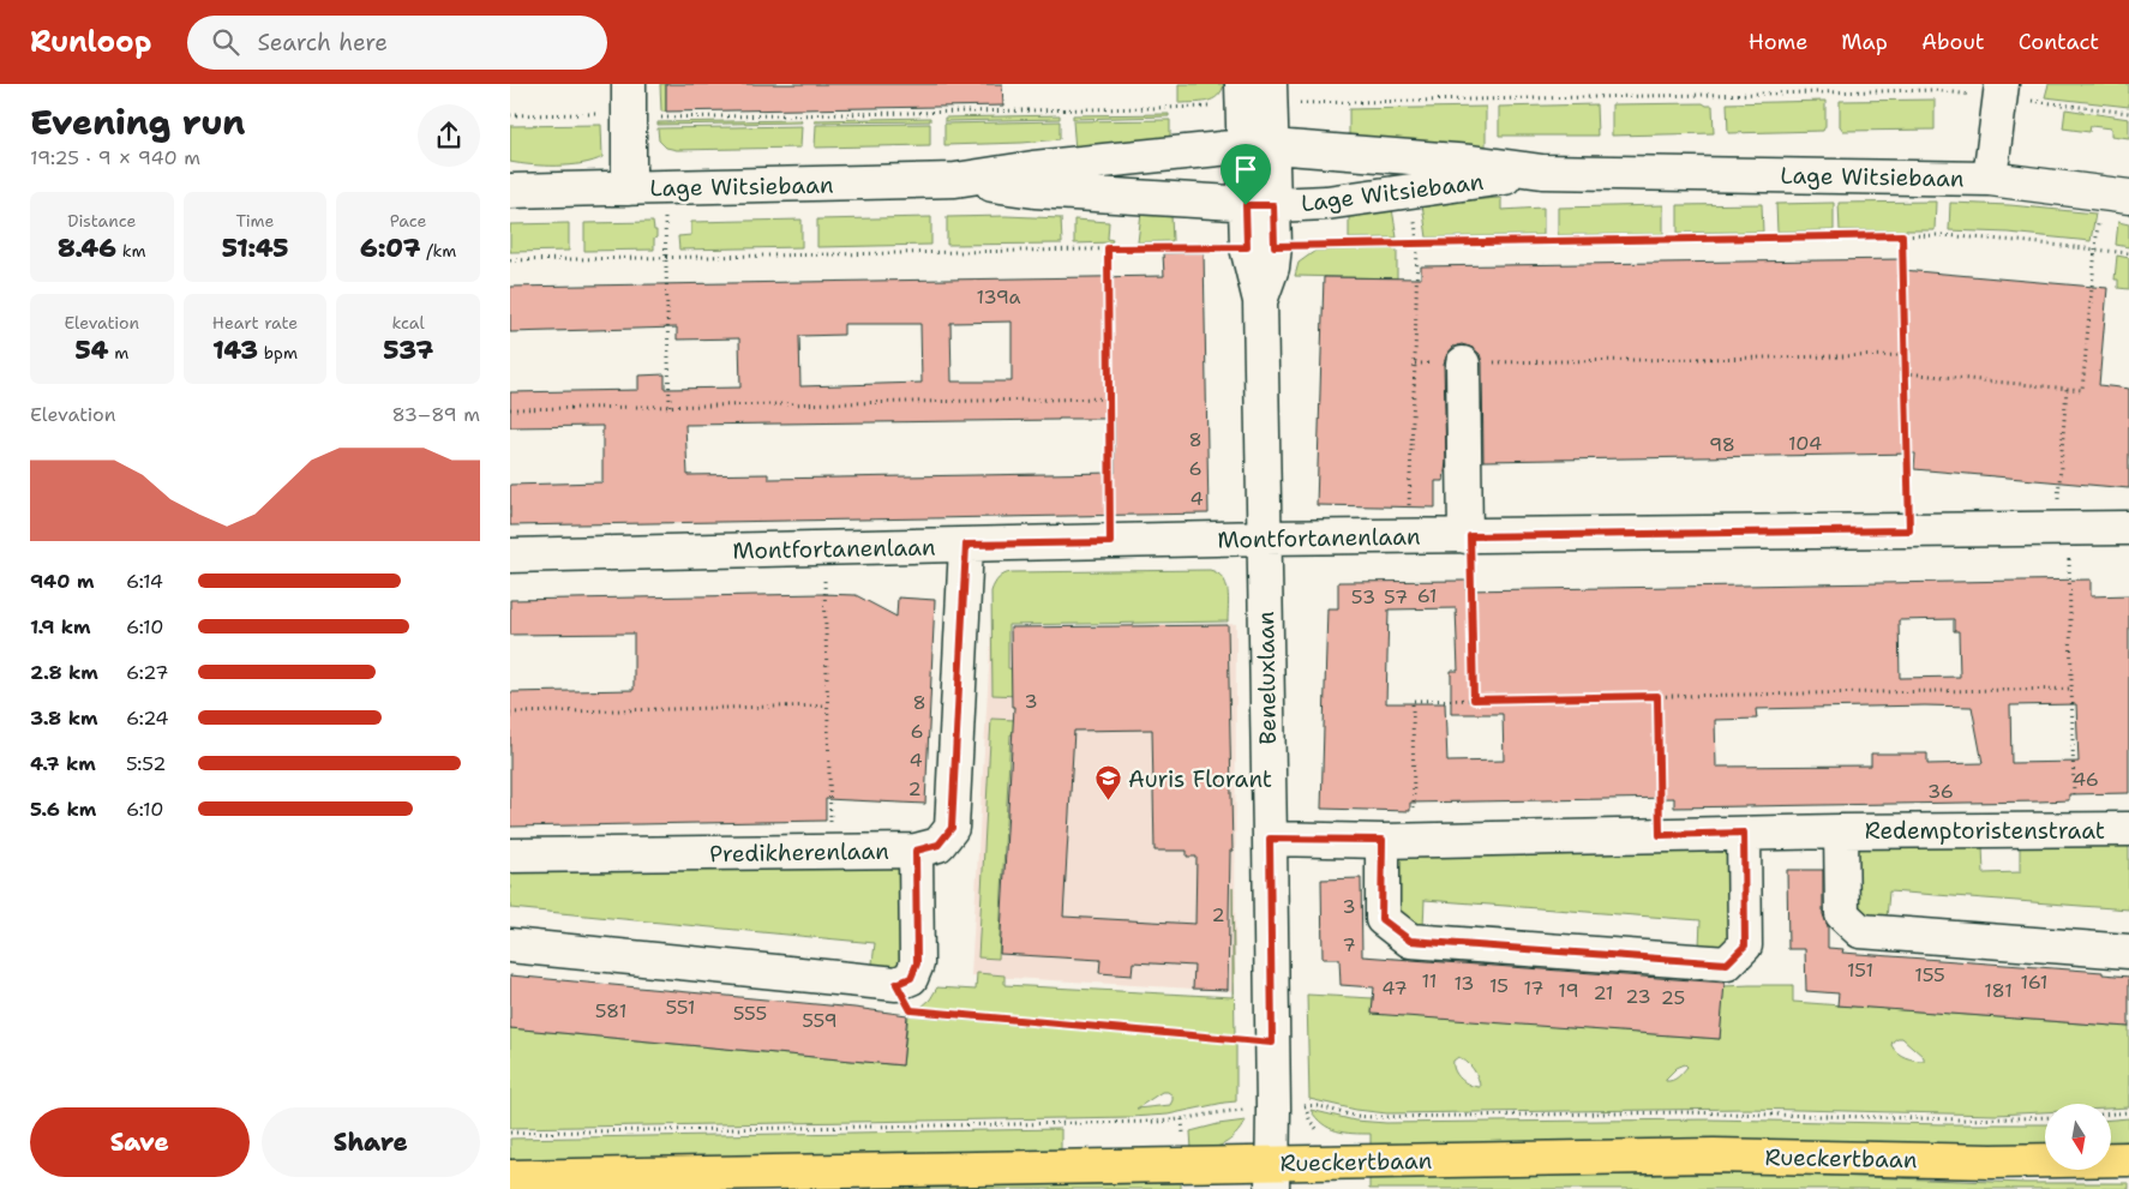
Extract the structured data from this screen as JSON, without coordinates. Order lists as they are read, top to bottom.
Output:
{
  "streets": {
    "main road": ["Rueckertbaan"],
    "street": [
      "Lage Witsiebaan",
      "Montfortanenlaan",
      "Beneluxlaan",
      "Redemptoristenstraat",
      "Predikherenlaan"
    ]
  },
  "crossings": [
    ["Lage Witsiebaan", "Beneluxlaan"],
    ["Montfortanenlaan", "Beneluxlaan"],
    ["Beneluxlaan", "Redemptoristenstraat"],
    ["Beneluxlaan", "Rueckertbaan"]
  ],
  "places": {
    "school or university": ["Auris Florant"]
  },
  "house_numbers": [
    "139a",
    "8",
    "104",
    "98",
    "6",
    "4",
    "61",
    "53",
    "57",
    "3",
    "8",
    "6",
    "4",
    "46",
    "2",
    "36",
    "3",
    "2",
    "7",
    "151",
    "155",
    "11",
    "161",
    "13",
    "15",
    "47",
    "17",
    "19",
    "181",
    "21",
    "23",
    "25",
    "551",
    "581",
    "555",
    "559"
  ],
  "north": "bottom",
  "page": {
    "header": "Runloop",
    "search": "Search here",
    "nav": [
      "Home",
      "Map",
      "About",
      "Contact"
    ],
    "heading": ["Evening run", "19:25 · 9 × 940 m"],
    "stats": [
      ["Distance", "8.46 km"],
      ["Time", "51:45"],
      ["Pace", "6:07 /km"],
      ["Elevation", "54 m"],
      ["Heart rate", "143 bpm"],
      ["kcal", "537"]
    ],
    "chart": ["Elevation", "83–89 m"],
    "list": [
      {
        "name": "940 m",
        "note": "6:14"
      },
      {
        "name": "1.9 km",
        "note": "6:10"
      },
      {
        "name": "2.8 km",
        "note": "6:27"
      },
      {
        "name": "3.8 km",
        "note": "6:24"
      },
      {
        "name": "4.7 km",
        "note": "5:52"
      },
      {
        "name": "5.6 km",
        "note": "6:10"
      }
    ],
    "buttons": ["Save", "Share"]
  }
}
